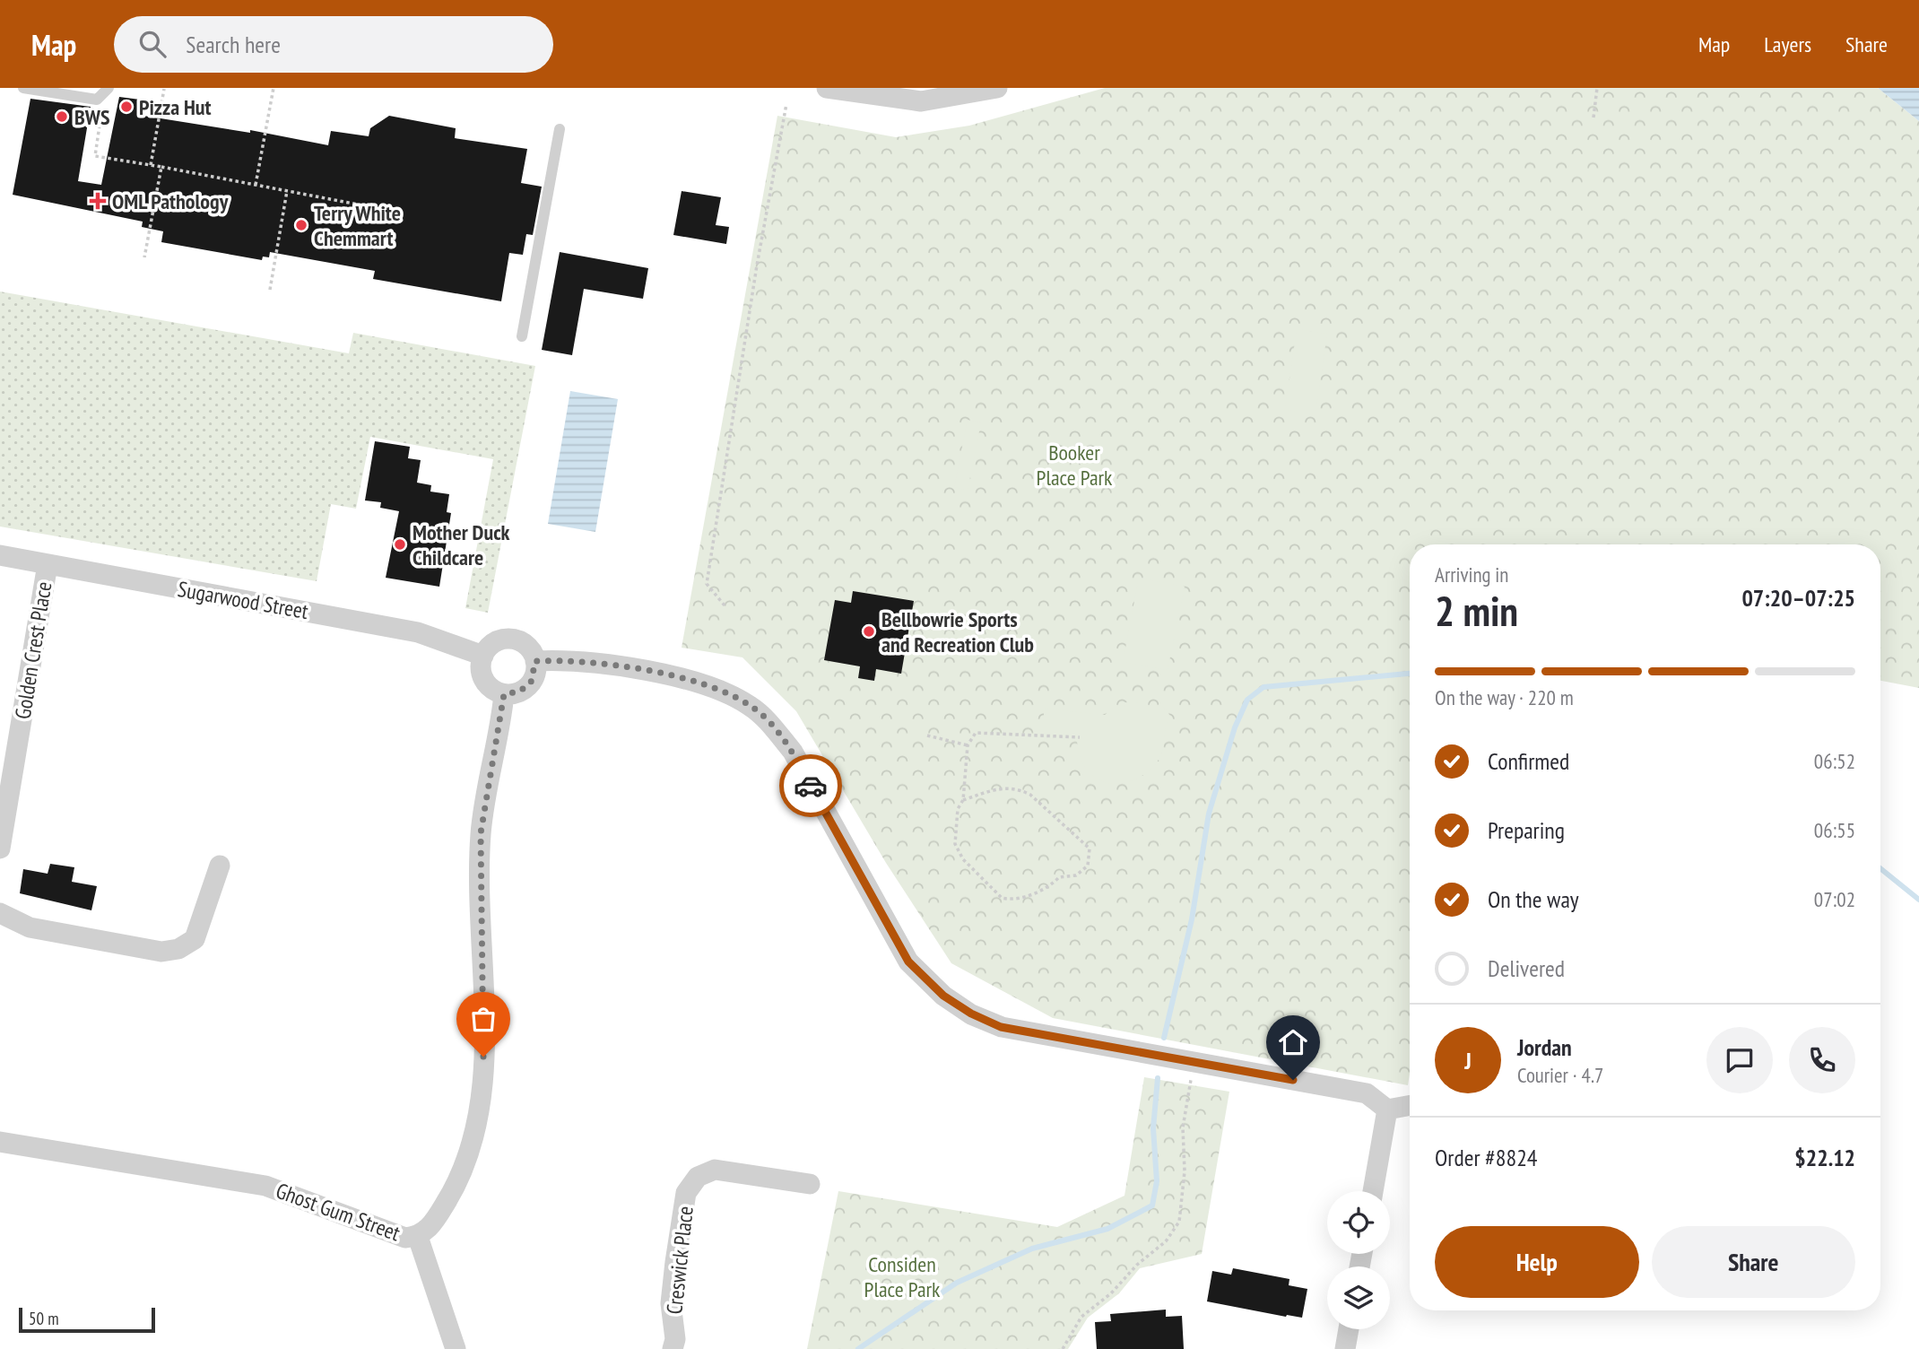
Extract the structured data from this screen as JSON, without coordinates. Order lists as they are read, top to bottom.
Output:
{
  "streets": {
    "street": [
      "Sugarwood Street",
      "Golden Crest Place",
      "Ghost Gum Street",
      "Creswick Place"
    ]
  },
  "crossings": [
    ["Sugarwood Street", "Golden Crest Place"],
    ["Sugarwood Street", "Ghost Gum Street"]
  ],
  "parks": ["Booker Place Park", "Considen Place Park"],
  "places": {
    "other": [
      "Pizza Hut",
      "BWS",
      "Terry White Chemmart",
      "Mother Duck Childcare",
      "Bellbowrie Sports and Recreation Club"
    ],
    "health": ["OML Pathology"]
  },
  "scale_bar": "50 m",
  "page": {
    "header": "Map",
    "search": "Search here",
    "nav": ["Map", "Layers", "Share"],
    "heading": ["2 min", "Arriving in", "07:20–07:25"],
    "panel": [
      "Jordan",
      "Courier · 4.7",
      "Order #8824",
      "$22.12"
    ],
    "bar": "On the way · 220 m",
    "list": [
      ["Confirmed", "06:52"],
      ["Preparing", "06:55"],
      ["On the way", "07:02"],
      "Delivered"
    ],
    "round": "J",
    "buttons": ["Help", "Share"],
    "scale": "50 m"
  }
}
